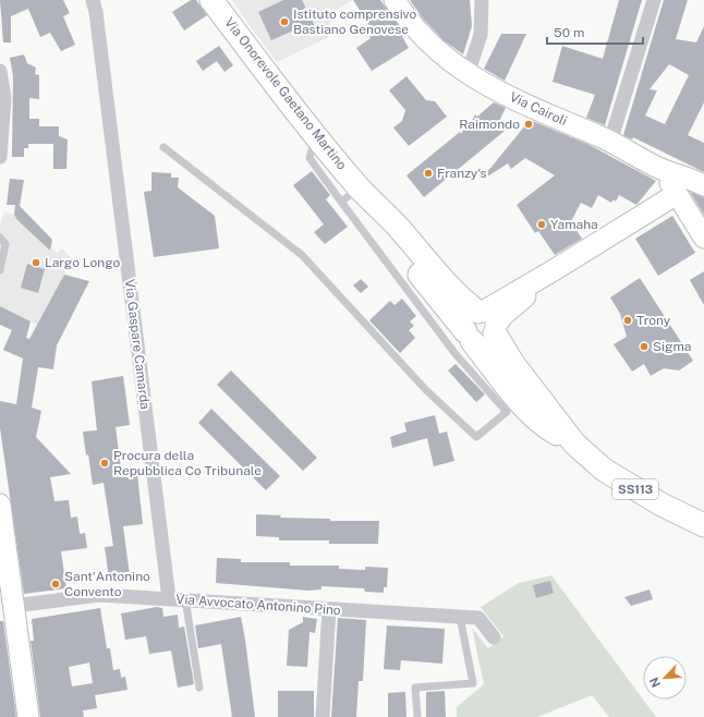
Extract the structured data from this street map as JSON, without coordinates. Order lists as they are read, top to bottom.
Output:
{
  "streets": {
    "main road": ["Via Onorevole Gaetano Martino", "SS113"],
    "street": ["Via Cairoli", "Via Gaspare Camarda", "Via Avvocato Antonino Pino"]
  },
  "crossings": [
    ["Via Gaspare Camarda", "Via Avvocato Antonino Pino"]
  ],
  "places": [
    "Istituto comprensivo Bastiano Genovese",
    "Raimondo",
    "Franzy's",
    "Yamaha",
    "Largo Longo",
    "Trony",
    "Sigma",
    "Procura della Repubblica Co Tribunale",
    "Sant'Antonino Convento"
  ],
  "scale_bar": "50 m",
  "north": "bottom left"
}
